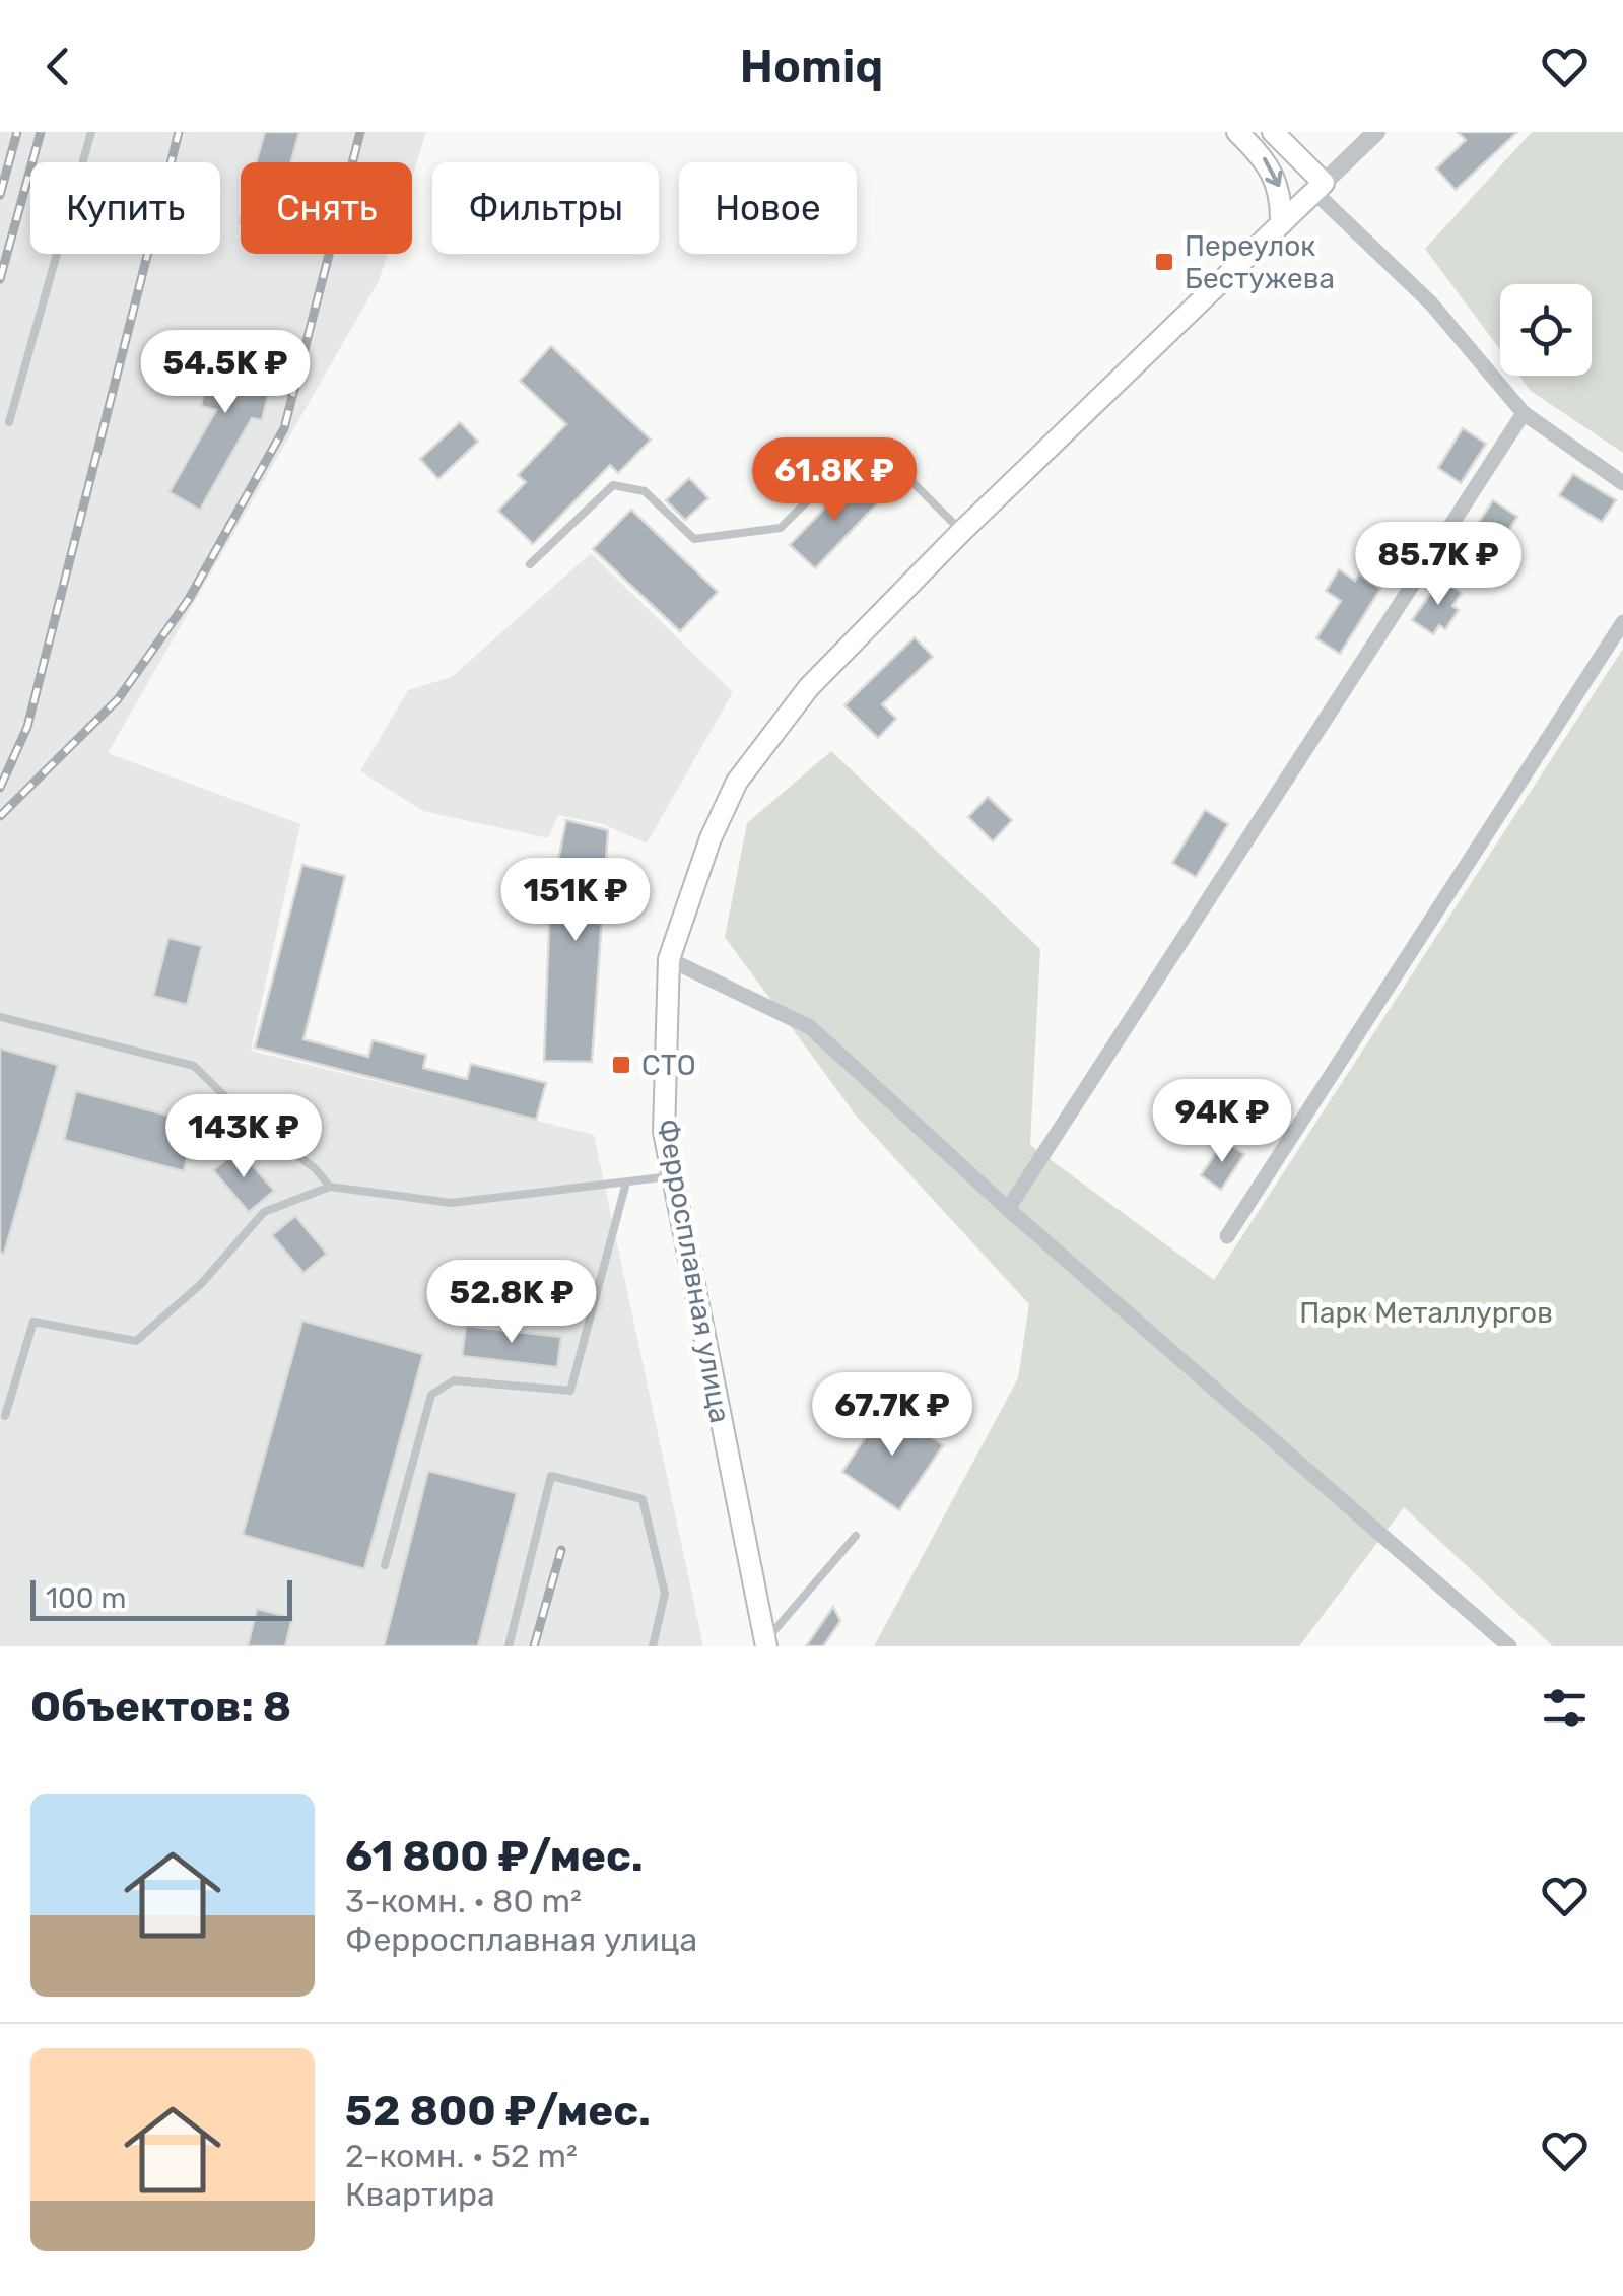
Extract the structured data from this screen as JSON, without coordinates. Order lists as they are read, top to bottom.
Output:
{
  "streets": {
    "main road": ["Ферросплавная улица"]
  },
  "parks": ["Парк Металлургов"],
  "places": {
    "transit": ["Переулок Бестужева", "СТО"]
  },
  "scale_bar": "100 m",
  "page": {
    "header": "Homiq",
    "chip": [
      "Купить",
      "Снять",
      "Фильтры",
      "Новое"
    ],
    "price": [
      "54.5K ₽",
      "61.8K ₽",
      "85.7K ₽",
      "151K ₽",
      "94K ₽",
      "143K ₽",
      "52.8K ₽",
      "67.7K ₽"
    ],
    "scale": "100 m",
    "heading": "Объектов: 8",
    "list": [
      {
        "name": "61 800 ₽/мес.",
        "note": "3-комн. · 80 m² · Ферросплавная улица"
      },
      {
        "name": "52 800 ₽/мес.",
        "note": "2-комн. · 52 m² · Квартира"
      }
    ]
  }
}
